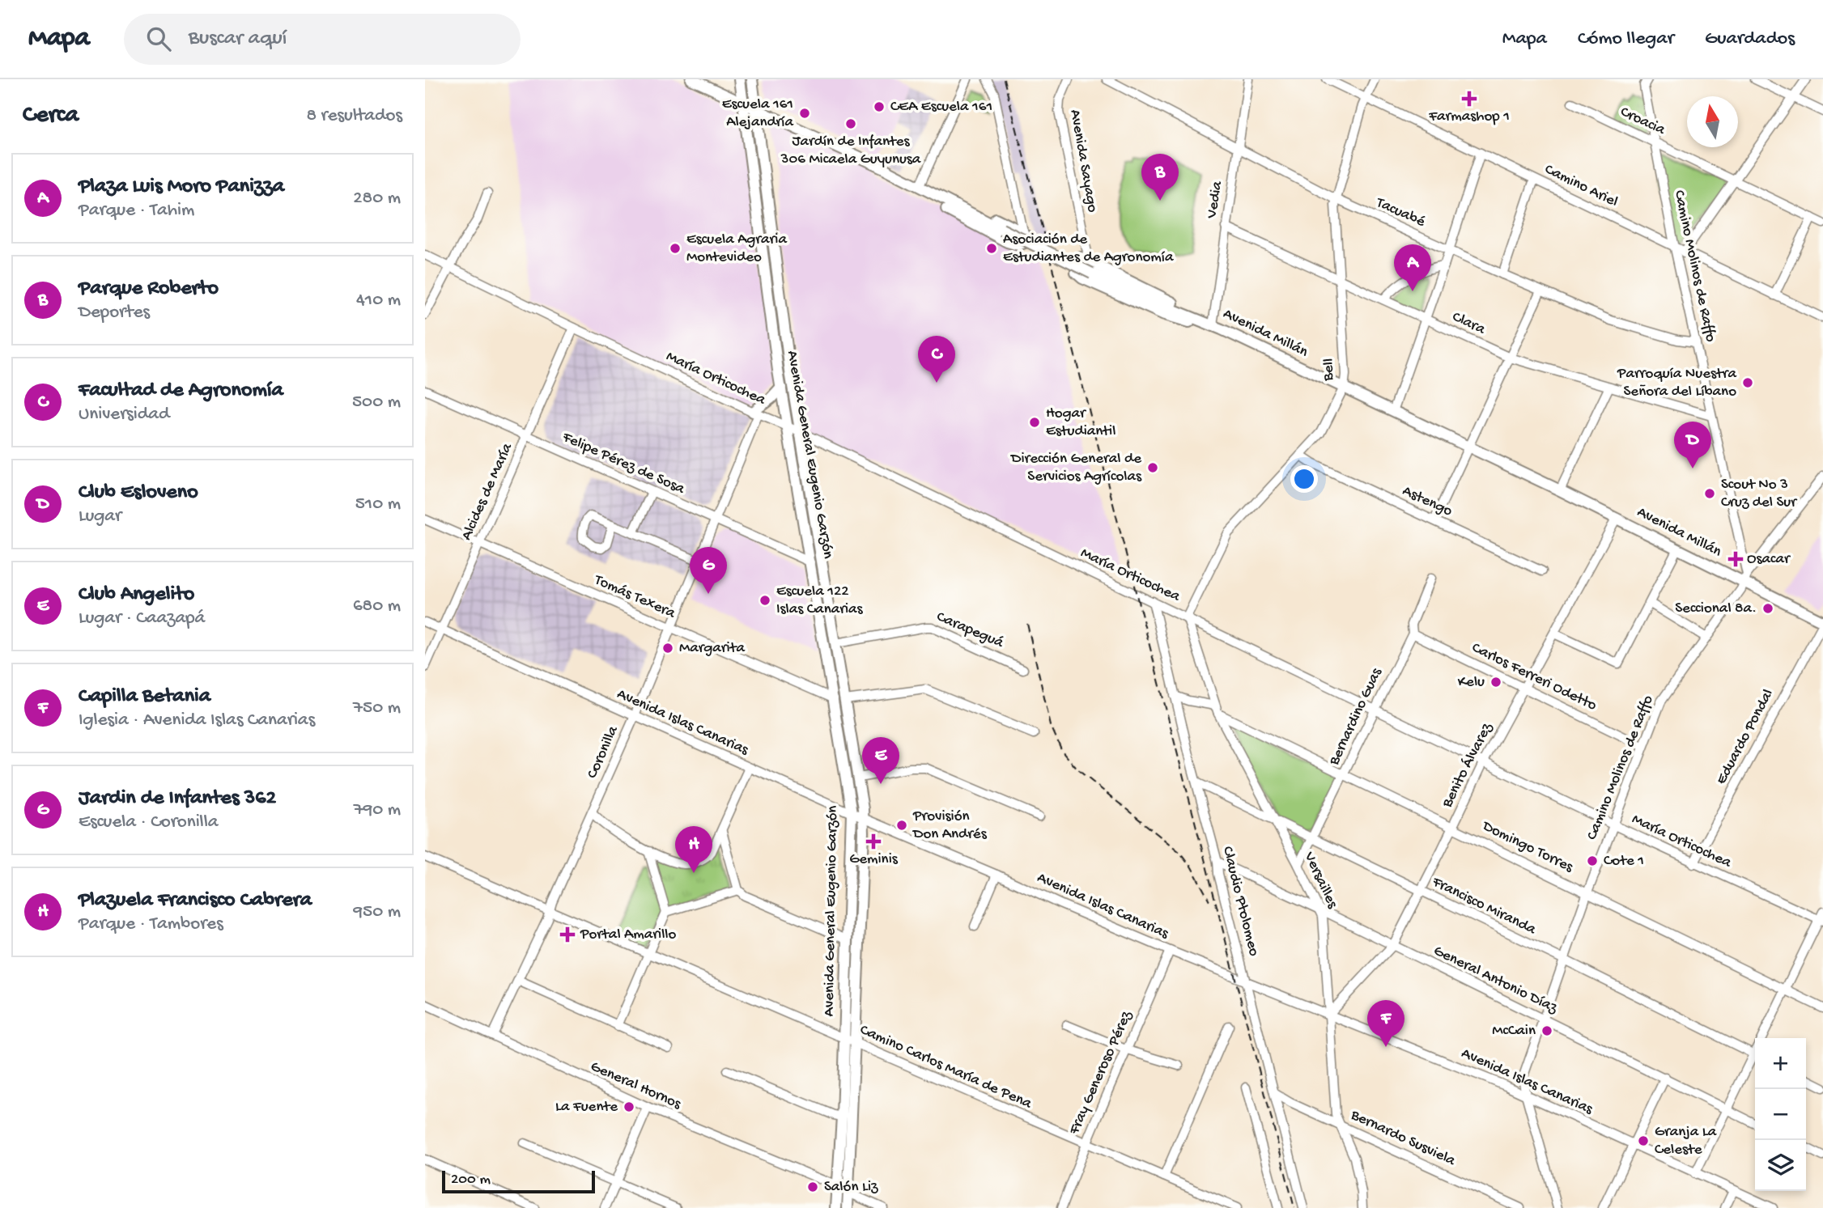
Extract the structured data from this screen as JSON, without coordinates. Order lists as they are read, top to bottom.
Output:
{
  "streets": {
    "main road": ["Avenida Millán", "Avenida General Eugenio Garzón"],
    "street": [
      "Croacia",
      "Avenida Sayago",
      "Camino Ariel",
      "Vedia",
      "Tacuabé",
      "Camino Molinos de Raffo",
      "Clara",
      "Bell",
      "María Orticochea",
      "Felipe Pérez de Sosa",
      "Alcides de María",
      "Astengo",
      "Tomás Texera",
      "Carapeguá",
      "Carlos Ferreri Odetto",
      "Bernardino Guas",
      "Avenida Islas Canarias",
      "Eduardo Pondal",
      "Coronilla",
      "Benito Álvarez",
      "Domingo Torres",
      "Versailles",
      "Claudio Ptolomeo",
      "Francisco Miranda",
      "General Antonio Díaz",
      "Camino Carlos María de Pena",
      "Fray Generoso Pérez",
      "General Hornos",
      "Bernardo Susviela"
    ]
  },
  "crossings": [
    ["Croacia", "Camino Molinos de Raffo"],
    ["Camino Ariel", "Camino Molinos de Raffo"],
    ["Camino Ariel", "Bell"],
    ["Vedia", "Tacuabé"],
    ["Vedia", "Clara"],
    ["Vedia", "Avenida Millán"],
    ["Tacuabé", "Camino Molinos de Raffo"],
    ["Tacuabé", "Bell"],
    ["Camino Molinos de Raffo", "Clara"],
    ["Camino Molinos de Raffo", "Avenida Millán"],
    ["Camino Molinos de Raffo", "María Orticochea"],
    ["Camino Molinos de Raffo", "Carlos Ferreri Odetto"],
    ["Camino Molinos de Raffo", "Avenida Islas Canarias"],
    ["Camino Molinos de Raffo", "Domingo Torres"],
    ["Camino Molinos de Raffo", "Francisco Miranda"],
    ["Camino Molinos de Raffo", "General Antonio Díaz"],
    ["Clara", "Bell"],
    ["Avenida Millán", "Bell"],
    ["Avenida Millán", "Eduardo Pondal"],
    ["Avenida Millán", "Benito Álvarez"],
    ["Bell", "María Orticochea"],
    ["Bell", "Astengo"],
    ["Bell", "Versailles"],
    ["María Orticochea", "Avenida General Eugenio Garzón"],
    ["María Orticochea", "Alcides de María"],
    ["María Orticochea", "Bernardino Guas"],
    ["María Orticochea", "Eduardo Pondal"],
    ["María Orticochea", "Coronilla"],
    ["María Orticochea", "Benito Álvarez"],
    ["María Orticochea", "Versailles"],
    ["María Orticochea", "Claudio Ptolomeo"],
    ["Avenida General Eugenio Garzón", "Felipe Pérez de Sosa"],
    ["Avenida General Eugenio Garzón", "Tomás Texera"],
    ["Avenida General Eugenio Garzón", "Carapeguá"],
    ["Avenida General Eugenio Garzón", "Avenida Islas Canarias"],
    ["Avenida General Eugenio Garzón", "Camino Carlos María de Pena"],
    ["Avenida General Eugenio Garzón", "General Hornos"],
    ["Felipe Pérez de Sosa", "Alcides de María"],
    ["Felipe Pérez de Sosa", "Coronilla"],
    ["Alcides de María", "Tomás Texera"],
    ["Alcides de María", "Avenida Islas Canarias"],
    ["Tomás Texera", "Coronilla"],
    ["Carlos Ferreri Odetto", "Bernardino Guas"],
    ["Carlos Ferreri Odetto", "Benito Álvarez"],
    ["Bernardino Guas", "Domingo Torres"],
    ["Bernardino Guas", "Versailles"],
    ["Bernardino Guas", "Francisco Miranda"],
    ["Avenida Islas Canarias", "Coronilla"],
    ["Avenida Islas Canarias", "Benito Álvarez"],
    ["Avenida Islas Canarias", "Versailles"],
    ["Avenida Islas Canarias", "Claudio Ptolomeo"],
    ["Avenida Islas Canarias", "Fray Generoso Pérez"],
    ["Coronilla", "Camino Carlos María de Pena"],
    ["Coronilla", "General Hornos"],
    ["Benito Álvarez", "Domingo Torres"],
    ["Benito Álvarez", "Versailles"],
    ["Benito Álvarez", "Francisco Miranda"],
    ["Benito Álvarez", "General Antonio Díaz"],
    ["Domingo Torres", "Versailles"],
    ["Domingo Torres", "Claudio Ptolomeo"],
    ["Versailles", "Francisco Miranda"],
    ["Versailles", "General Antonio Díaz"],
    ["Versailles", "Bernardo Susviela"],
    ["Claudio Ptolomeo", "Francisco Miranda"],
    ["Claudio Ptolomeo", "General Antonio Díaz"],
    ["Claudio Ptolomeo", "Bernardo Susviela"],
    ["Camino Carlos María de Pena", "Fray Generoso Pérez"]
  ],
  "places": {
    "health": [
      "Farmashop 1",
      "Osacar",
      "Geminis",
      "Portal Amarillo"
    ],
    "other": [
      "CEA Escuela 161",
      "Escuela 161 Alejandría",
      "Jardín de Infantes 306 Micaela Guyunusa",
      "Escuela Agraria Montevideo",
      "Asociación de Estudiantes de Agronomía",
      "Parroquía Nuestra Señora del Líbano",
      "Hogar Estudiantil",
      "Dirección General de Servicios Agrícolas",
      "Scout No 3 Cruz del Sur",
      "Escuela 122 Islas Canarias",
      "Seccional 8a.",
      "Margarita",
      "Kelu",
      "Provisión Don Andrés",
      "Cote 1",
      "McCain",
      "La Fuente",
      "Granja La Celeste",
      "Salón Liz"
    ]
  },
  "scale_bar": "200 m",
  "north": "top",
  "page": {
    "header": "Mapa",
    "search": "Buscar aquí",
    "nav": ["Mapa", "Cómo llegar", "Guardados"],
    "heading": ["Cerca", "8 resultados"],
    "list": [
      {
        "mark": "A",
        "name": "Plaza Luis Moro Panizza",
        "note": "Parque · Tahim",
        "value": "280 m"
      },
      {
        "mark": "B",
        "name": "Parque Roberto",
        "note": "Deportes",
        "value": "410 m"
      },
      {
        "mark": "C",
        "name": "Facultad de Agronomía",
        "note": "Universidad",
        "value": "500 m"
      },
      {
        "mark": "D",
        "name": "Club Esloveno",
        "note": "Lugar",
        "value": "510 m"
      },
      {
        "mark": "E",
        "name": "Club Angelito",
        "note": "Lugar · Caazapá",
        "value": "680 m"
      },
      {
        "mark": "F",
        "name": "Capilla Betania",
        "note": "Iglesia · Avenida Islas Canarias",
        "value": "750 m"
      },
      {
        "mark": "G",
        "name": "Jardin de Infantes 362",
        "note": "Escuela · Coronilla",
        "value": "790 m"
      },
      {
        "mark": "H",
        "name": "Plazuela Francisco Cabrera",
        "note": "Parque · Tambores",
        "value": "950 m"
      }
    ],
    "pins": [
      "B",
      "A",
      "C",
      "D",
      "G",
      "E",
      "H",
      "F"
    ],
    "map_buttons": ["+", "−"],
    "scale": "200 m"
  }
}
